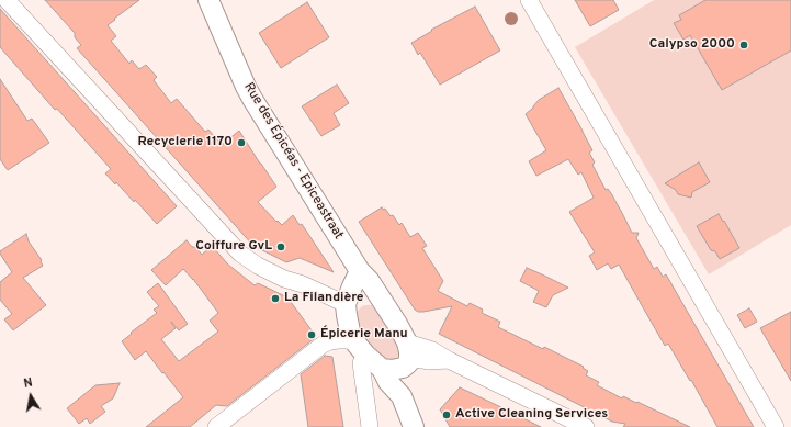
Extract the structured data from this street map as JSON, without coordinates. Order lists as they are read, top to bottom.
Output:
{
  "streets": {
    "street": ["Rue des Épicéas - Epiceastraat"]
  },
  "places": [
    "Calypso 2000",
    "Recyclerie 1170",
    "Coiffure GvL",
    "La Filandière",
    "Épicerie Manu",
    "Active Cleaning Services"
  ],
  "north": "top"
}
